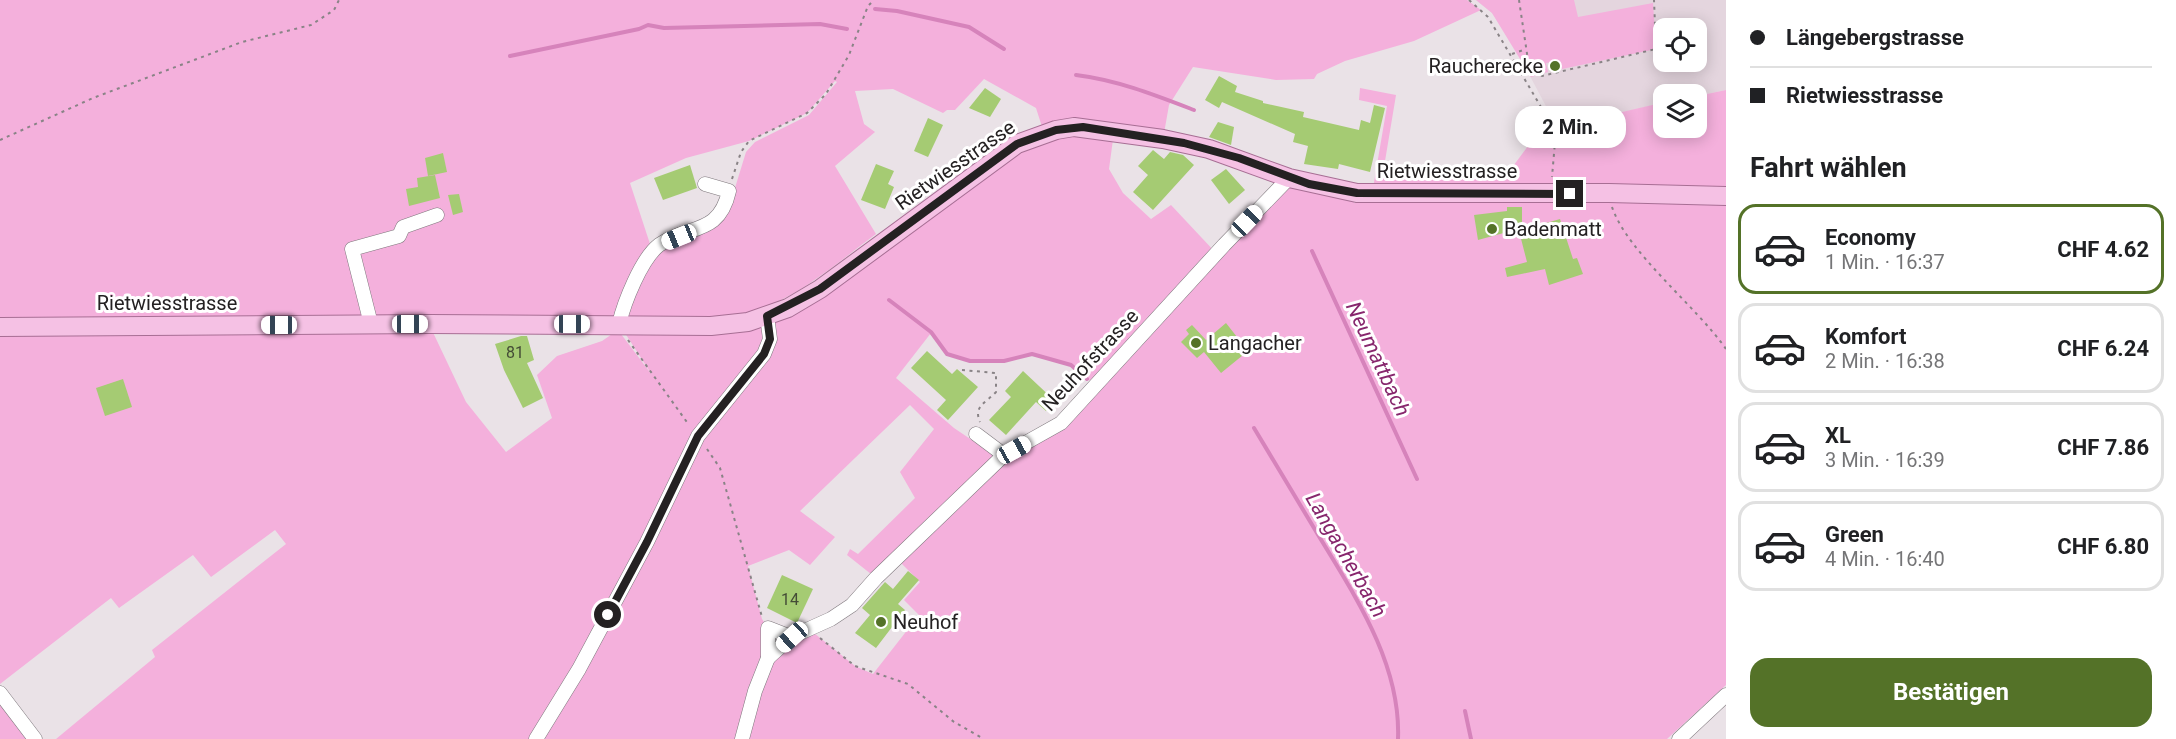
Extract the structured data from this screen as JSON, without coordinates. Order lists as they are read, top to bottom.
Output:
{
  "streets": {
    "main road": ["Rietwiesstrasse"],
    "street": ["Neuhofstrasse"]
  },
  "crossings": [
    ["Rietwiesstrasse", "Neuhofstrasse"]
  ],
  "water": ["Neumattbach", "Langacherbach"],
  "places": [
    "Raucherecke",
    "Badenmatt",
    "Langacher",
    "Neuhof"
  ],
  "house_numbers": ["81", "14"],
  "page": {
    "banner": ["Längebergstrasse", "Rietwiesstrasse"],
    "bubble": "2 Min.",
    "heading": "Fahrt wählen",
    "list": [
      {
        "name": "Economy",
        "note": "1 Min. · 16:37",
        "value": "CHF 4.62"
      },
      {
        "name": "Komfort",
        "note": "2 Min. · 16:38",
        "value": "CHF 6.24"
      },
      {
        "name": "XL",
        "note": "3 Min. · 16:39",
        "value": "CHF 7.86"
      },
      {
        "name": "Green",
        "note": "4 Min. · 16:40",
        "value": "CHF 6.80"
      }
    ],
    "buttons": "Bestätigen"
  }
}
